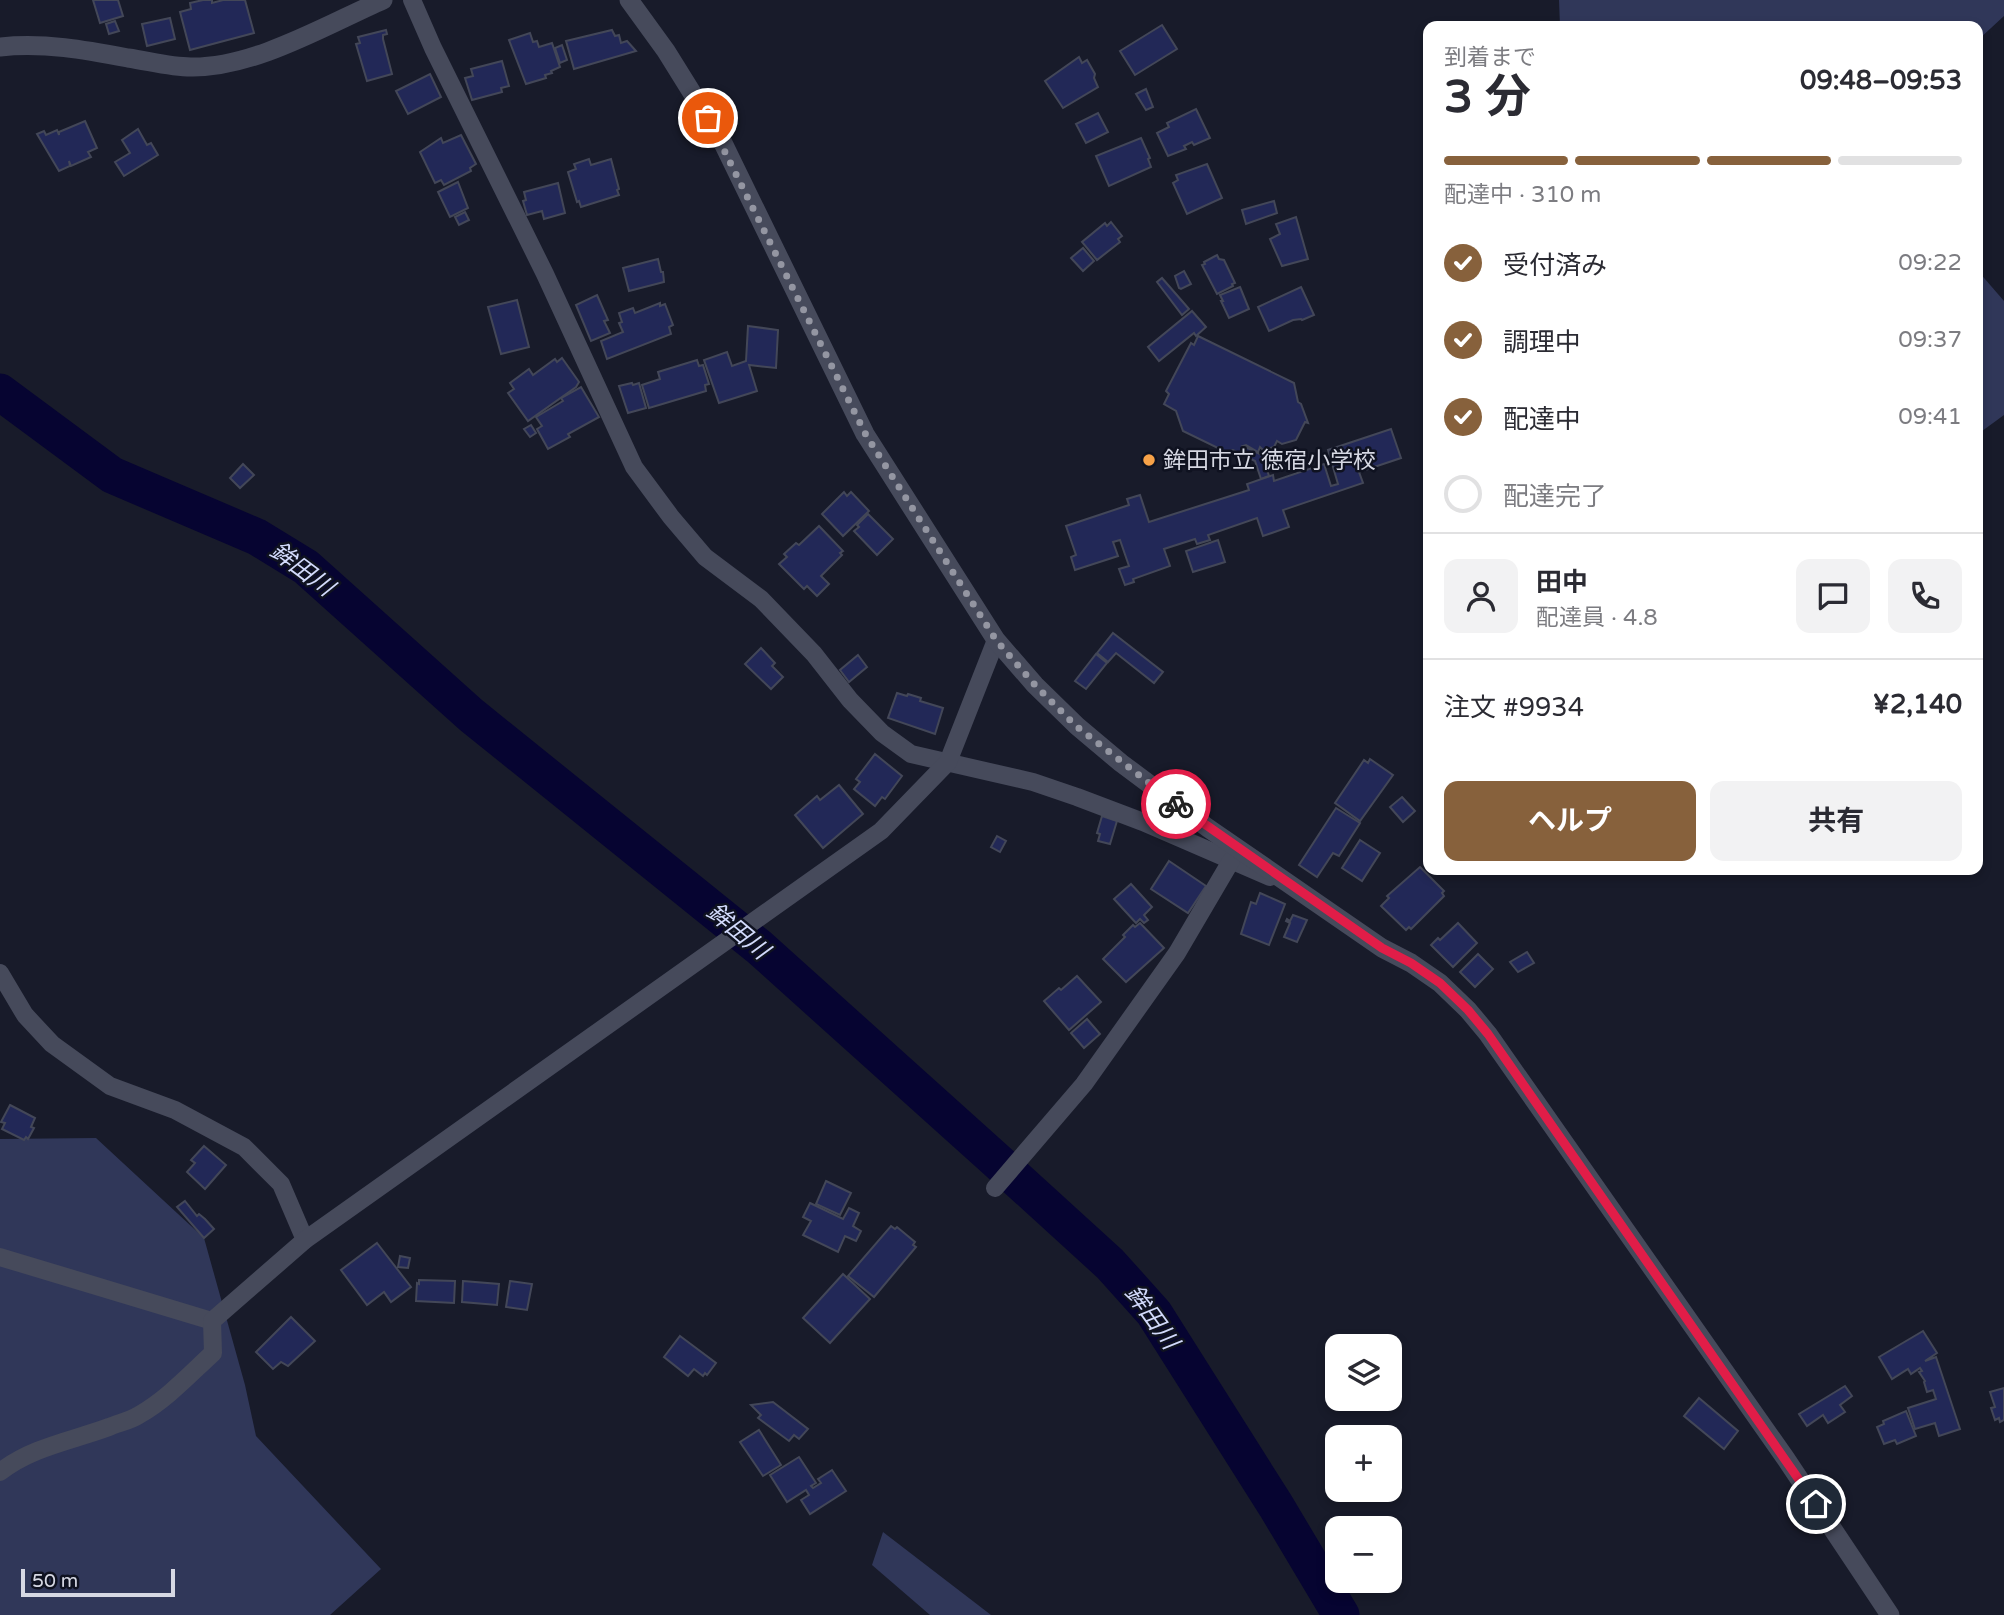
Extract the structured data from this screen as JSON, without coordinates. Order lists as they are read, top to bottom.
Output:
{
  "water": ["鉾田川"],
  "places": ["鉾田市立 徳宿小学校"],
  "scale_bar": "50 m",
  "page": {
    "heading": ["3 分", "到着まで", "09:48–09:53"],
    "panel": [
      "田中",
      "配達員 · 4.8",
      "注文 #9934",
      "¥2,140"
    ],
    "bar": "配達中 · 310 m",
    "list": [
      ["受付済み", "09:22"],
      ["調理中", "09:37"],
      ["配達中", "09:41"],
      "配達完了"
    ],
    "buttons": ["ヘルプ", "共有"],
    "map_buttons": ["+", "−"],
    "scale": "50 m"
  }
}
